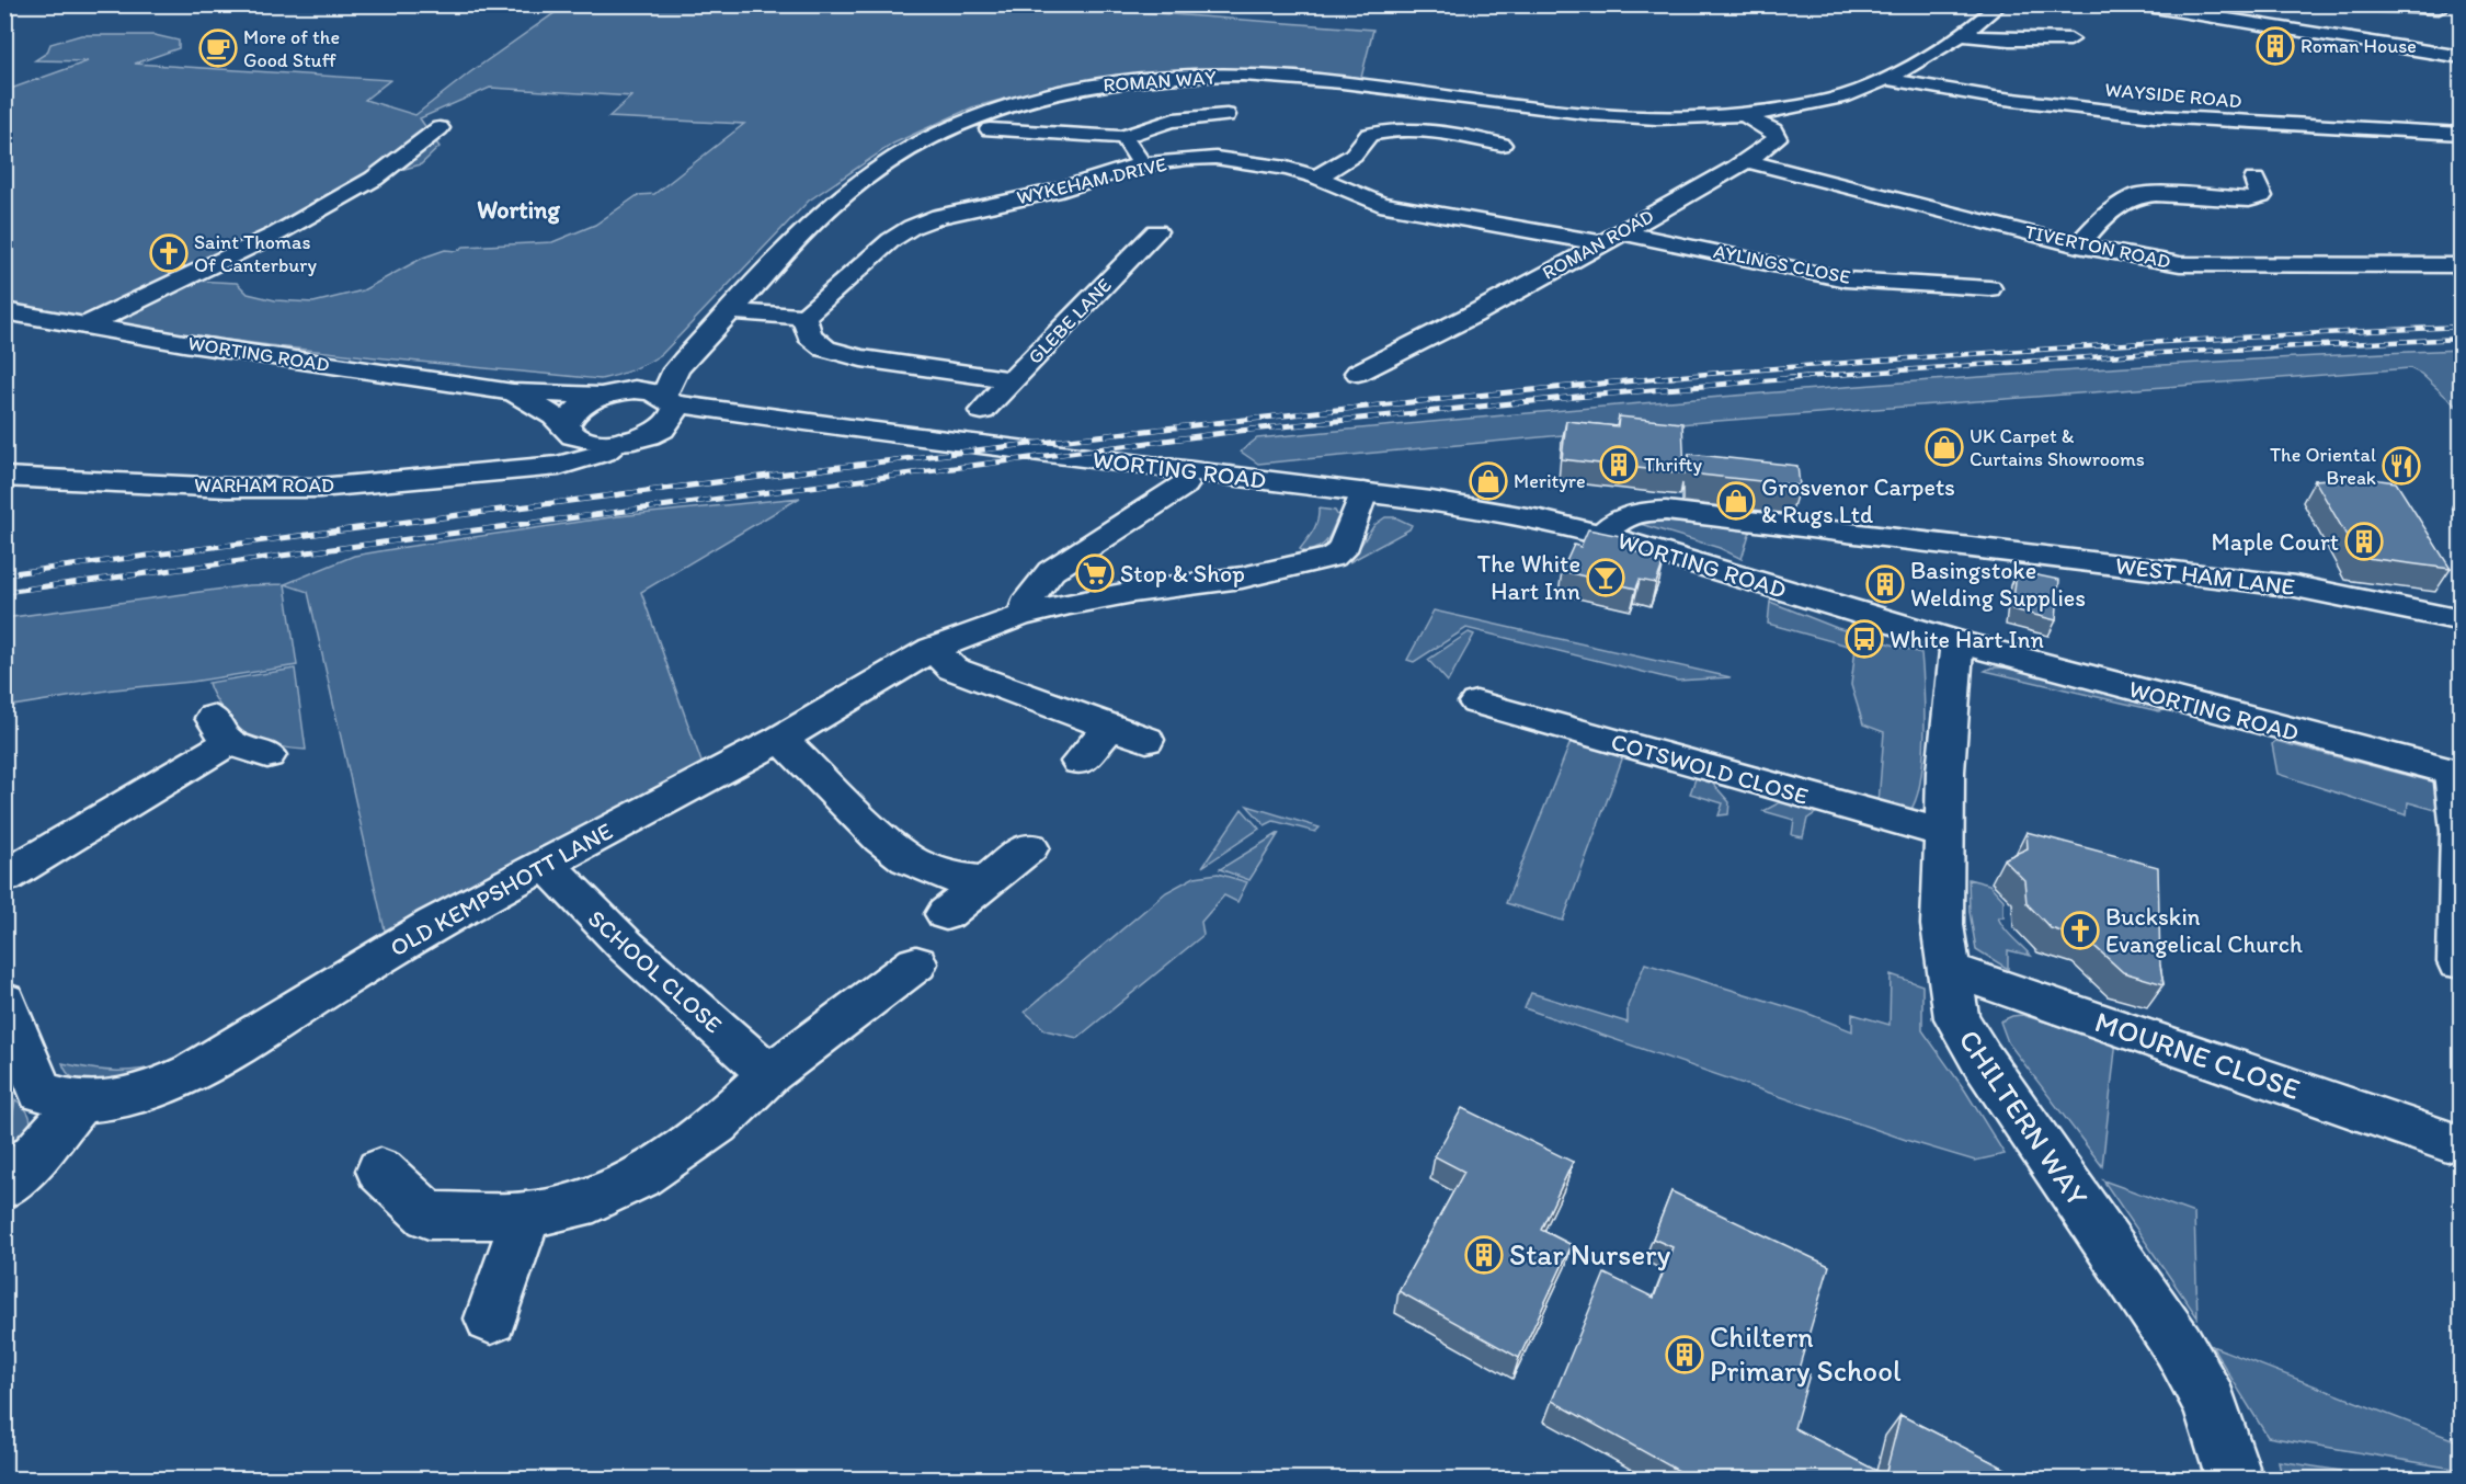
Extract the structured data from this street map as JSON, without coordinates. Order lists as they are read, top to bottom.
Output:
{
  "streets": {
    "street": [
      "ROMAN WAY",
      "WAYSIDE ROAD",
      "WYKEHAM DRIVE",
      "ROMAN ROAD",
      "TIVERTON ROAD",
      "AYLINGS CLOSE",
      "GLEBE LANE",
      "WORTING ROAD",
      "WARHAM ROAD",
      "WEST HAM LANE",
      "COTSWOLD CLOSE",
      "OLD KEMPSHOTT LANE",
      "SCHOOL CLOSE",
      "MOURNE CLOSE",
      "CHILTERN WAY"
    ]
  },
  "crossings": [
    ["ROMAN WAY", "WORTING ROAD"],
    ["WYKEHAM DRIVE", "ROMAN ROAD"],
    ["ROMAN ROAD", "TIVERTON ROAD"],
    ["ROMAN ROAD", "AYLINGS CLOSE"],
    ["WORTING ROAD", "WARHAM ROAD"],
    ["WORTING ROAD", "WEST HAM LANE"],
    ["WORTING ROAD", "OLD KEMPSHOTT LANE"],
    ["WORTING ROAD", "CHILTERN WAY"],
    ["COTSWOLD CLOSE", "CHILTERN WAY"],
    ["OLD KEMPSHOTT LANE", "SCHOOL CLOSE"],
    ["MOURNE CLOSE", "CHILTERN WAY"]
  ],
  "districts": ["Worting"],
  "places": {
    "building": [
      "Roman House",
      "Thrifty",
      "Maple Court",
      "Basingstoke Welding Supplies",
      "Star Nursery",
      "Chiltern Primary School"
    ],
    "cafe": ["More of the Good Stuff"],
    "church": ["Saint Thomas Of Canterbury", "Buckskin Evangelical Church"],
    "shop": ["UK Carpet & Curtains Showrooms", "Merityre", "Grosvenor Carpets & Rugs Ltd"],
    "restaurant": ["The Oriental Break"],
    "supermarket": ["Stop & Shop"],
    "bar": ["The White Hart Inn"],
    "bus stop": ["White Hart Inn"]
  }
}
